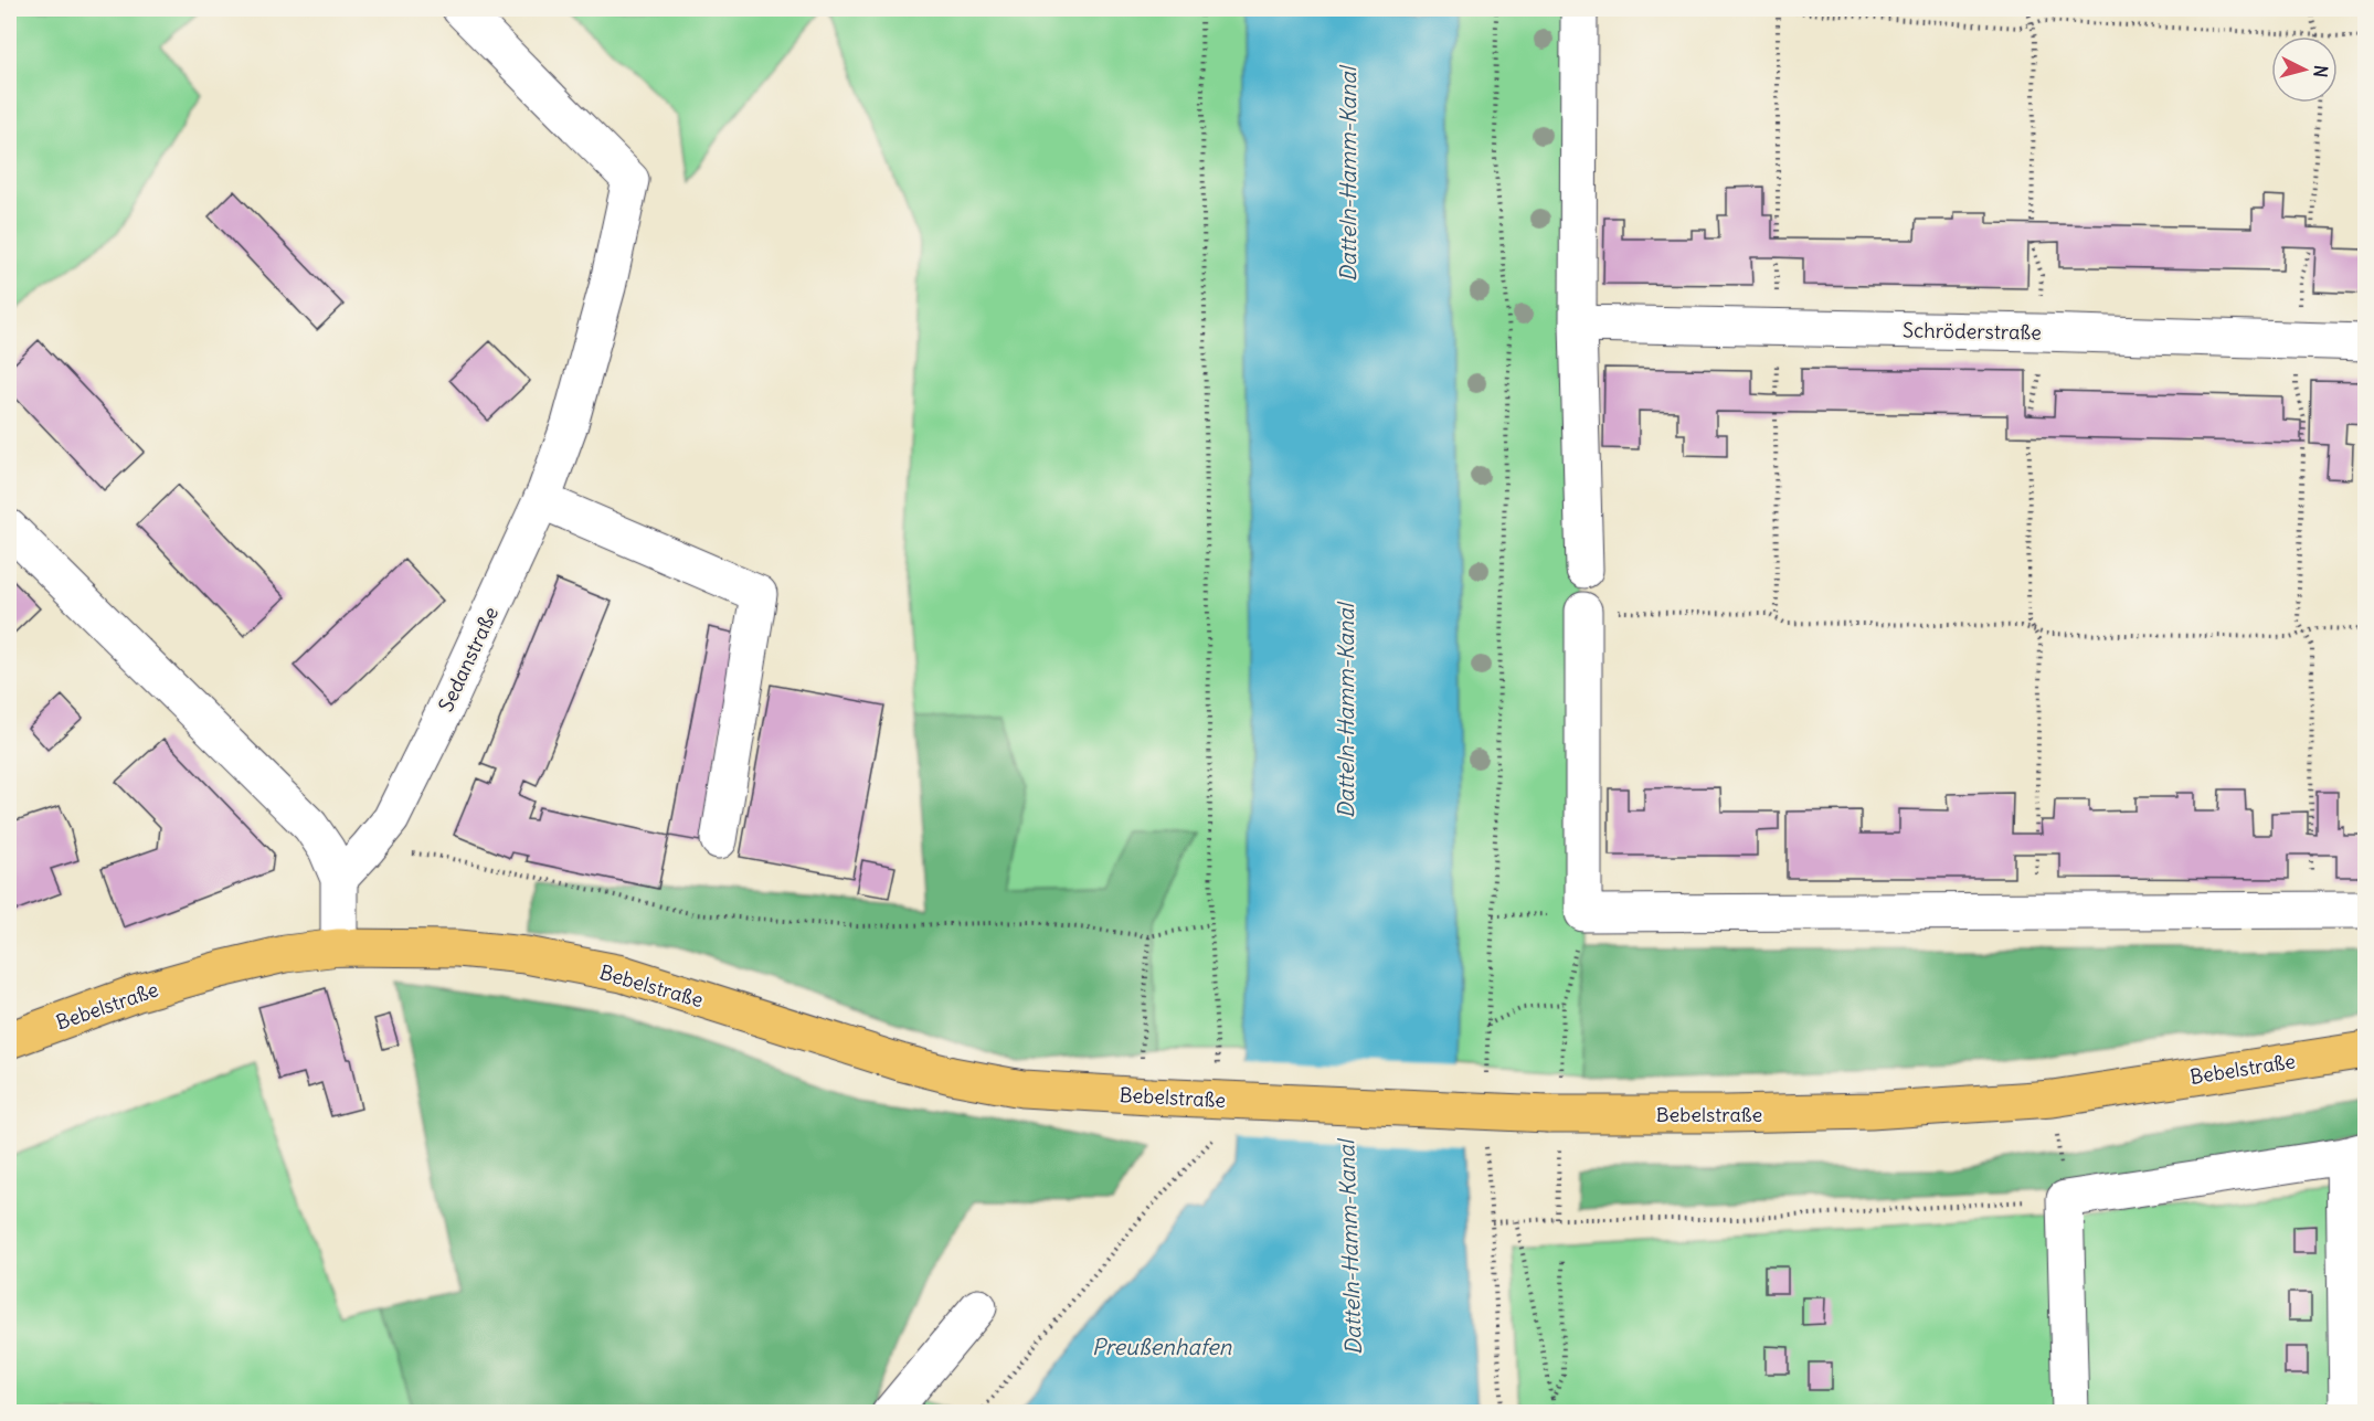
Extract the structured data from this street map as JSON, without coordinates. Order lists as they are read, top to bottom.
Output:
{
  "streets": {
    "main road": ["Bebelstraße"],
    "street": ["Schröderstraße", "Sedanstraße"]
  },
  "water": ["Datteln-Hamm-Kanal", "Preußenhafen"],
  "north": "right"
}
